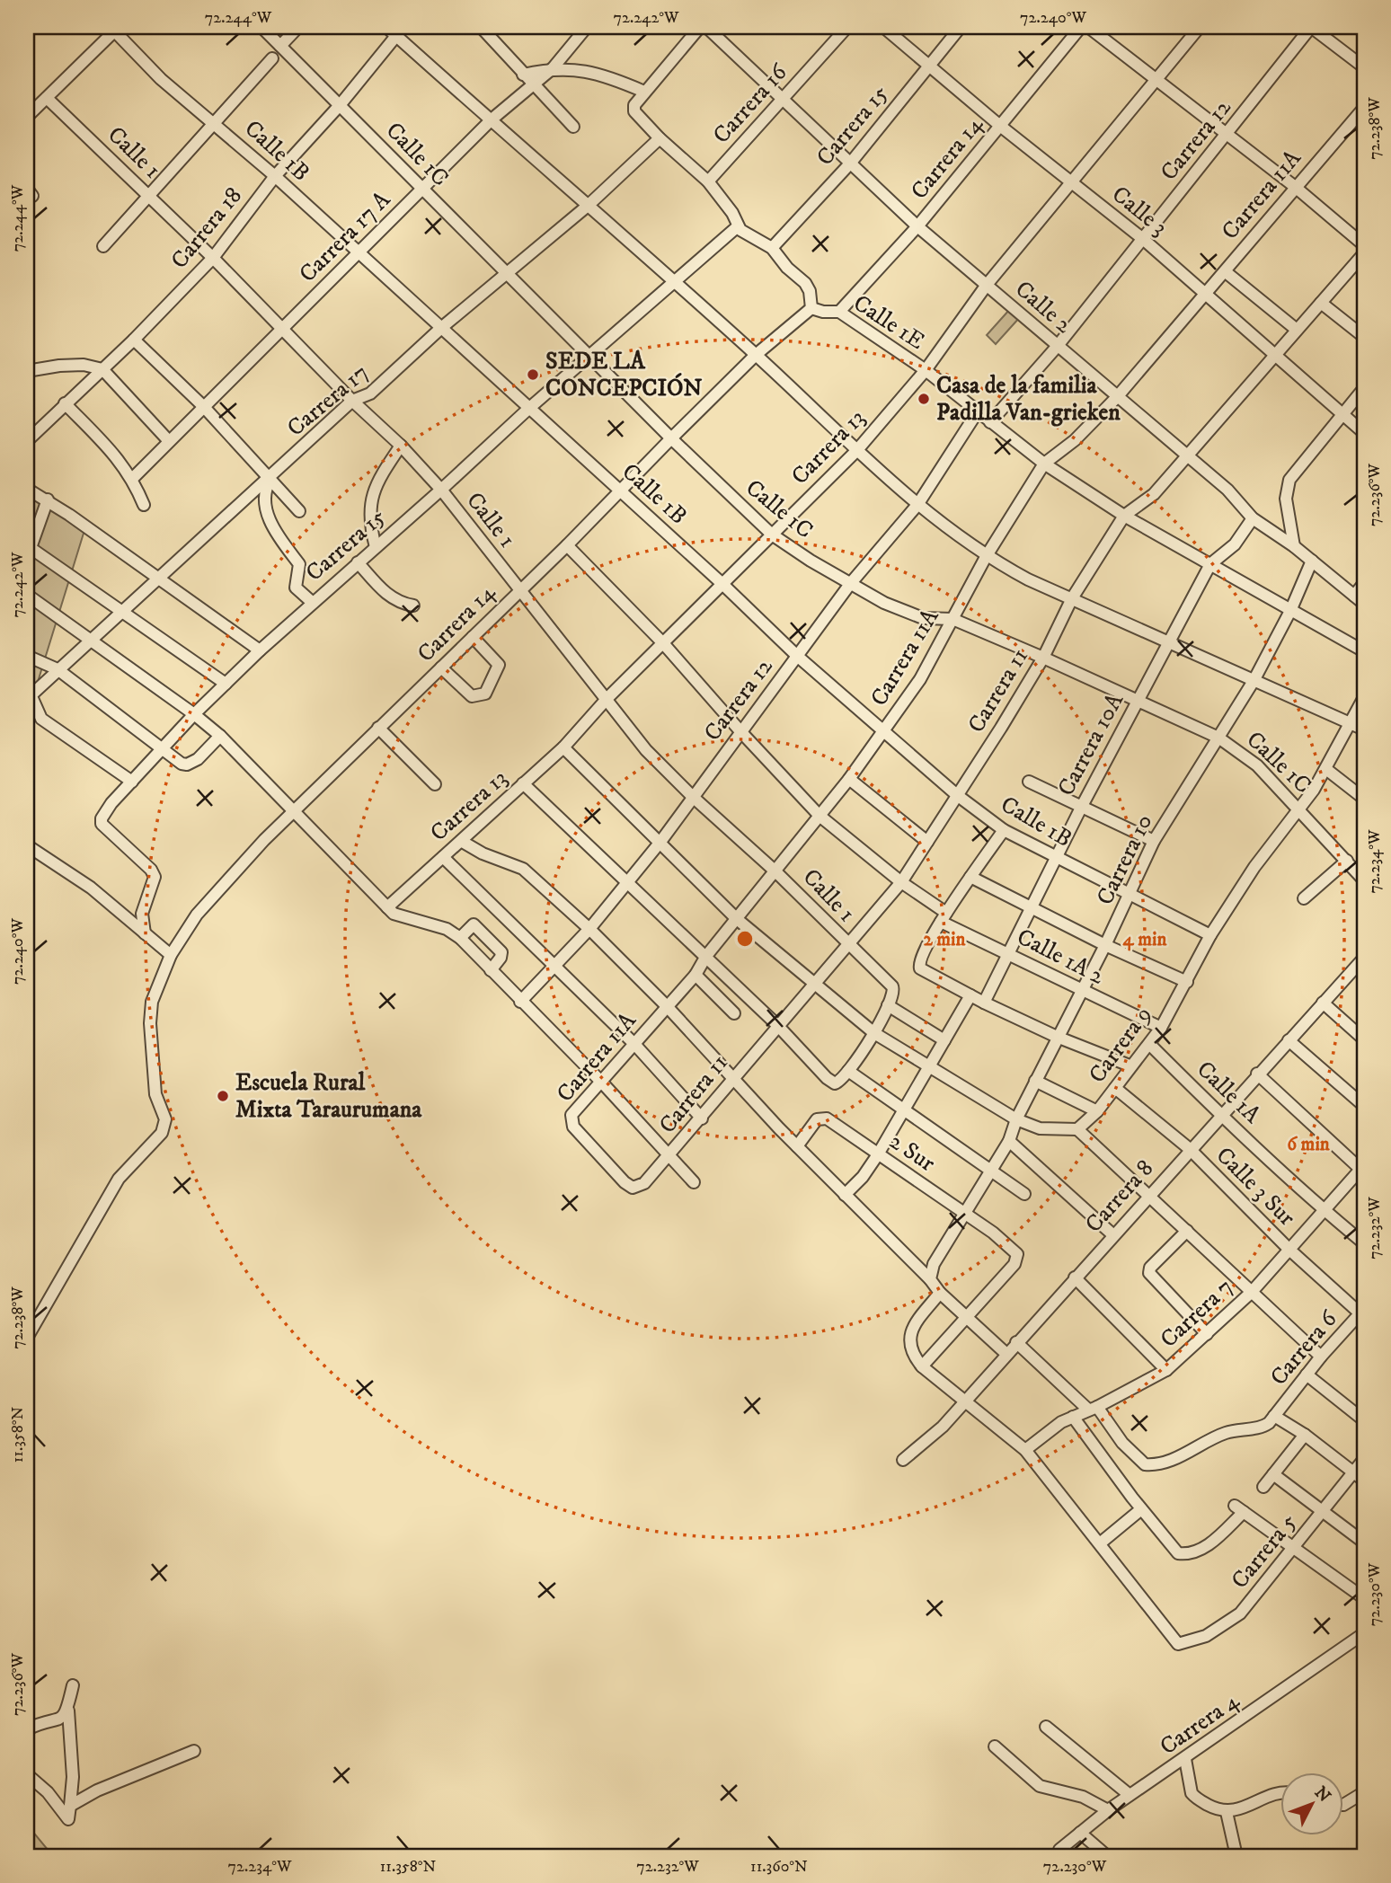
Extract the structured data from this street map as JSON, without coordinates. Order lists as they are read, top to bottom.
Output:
{
  "streets": {
    "street": [
      "Carrera 16",
      "Carrera 15",
      "Carrera 12",
      "Calle 1B",
      "Calle 1",
      "Calle 1C",
      "Carrera 14",
      "Carrera 11A",
      "Calle 3",
      "Carrera 18",
      "Carrera 17 A",
      "Calle 2",
      "Calle 1E",
      "Carrera 17",
      "Carrera 13",
      "Carrera 11",
      "Carrera 10A",
      "Carrera 10",
      "Calle 1A 2",
      "Carrera 9",
      "Calle 1A",
      "2 Sur",
      "Calle 3 Sur",
      "Carrera 8",
      "Carrera 7",
      "Carrera 6",
      "Carrera 5",
      "Carrera 4"
    ]
  },
  "crossings": [
    ["Carrera 16", "Calle 2"],
    ["Carrera 15", "Calle 1B"],
    ["Carrera 15", "Calle 1"],
    ["Carrera 15", "Calle 1C"],
    ["Carrera 15", "Calle 3"],
    ["Carrera 15", "Calle 2"],
    ["Carrera 12", "Calle 1B"],
    ["Carrera 12", "Calle 1"],
    ["Carrera 12", "Calle 1C"],
    ["Carrera 12", "Calle 3"],
    ["Carrera 12", "Calle 2"],
    ["Carrera 12", "Calle 1E"],
    ["Carrera 12", "Calle 1A 2"],
    ["Calle 1B", "Carrera 14"],
    ["Calle 1B", "Carrera 11A"],
    ["Calle 1B", "Carrera 18"],
    ["Calle 1B", "Carrera 17 A"],
    ["Calle 1B", "Carrera 17"],
    ["Calle 1B", "Carrera 13"],
    ["Calle 1B", "Carrera 11"],
    ["Calle 1B", "Carrera 10A"],
    ["Calle 1B", "Carrera 10"],
    ["Calle 1B", "Carrera 9"],
    ["Calle 1", "Carrera 14"],
    ["Calle 1", "Carrera 11A"],
    ["Calle 1", "Carrera 18"],
    ["Calle 1", "Carrera 17 A"],
    ["Calle 1", "Carrera 17"],
    ["Calle 1", "Carrera 13"],
    ["Calle 1", "Carrera 11"],
    ["Calle 1C", "Carrera 14"],
    ["Calle 1C", "Carrera 11A"],
    ["Calle 1C", "Carrera 18"],
    ["Calle 1C", "Carrera 17 A"],
    ["Calle 1C", "Carrera 17"],
    ["Calle 1C", "Carrera 13"],
    ["Calle 1C", "Carrera 11"],
    ["Calle 1C", "Carrera 10A"],
    ["Calle 1C", "Carrera 10"],
    ["Calle 1C", "Carrera 9"],
    ["Carrera 14", "Calle 3"],
    ["Carrera 14", "Calle 2"],
    ["Carrera 14", "Calle 1E"],
    ["Carrera 14", "Calle 1A 2"],
    ["Carrera 11A", "Calle 3"],
    ["Carrera 11A", "Calle 2"],
    ["Carrera 11A", "Calle 1E"],
    ["Carrera 11A", "Carrera 11"],
    ["Carrera 11A", "Calle 1A 2"],
    ["Calle 3", "Carrera 13"],
    ["Calle 3", "Carrera 11"],
    ["Calle 2", "Carrera 13"],
    ["Calle 2", "Carrera 11"],
    ["Calle 2", "Carrera 10A"],
    ["Calle 2", "Carrera 10"],
    ["Calle 1E", "Carrera 13"],
    ["Calle 1E", "Carrera 11"],
    ["Calle 1E", "Carrera 10A"],
    ["Calle 1E", "Carrera 10"],
    ["Carrera 13", "Calle 1A 2"],
    ["Carrera 11", "Calle 1A 2"],
    ["Carrera 10A", "Calle 1A 2"],
    ["Carrera 10", "Calle 1A 2"],
    ["Carrera 10", "2 Sur"],
    ["Calle 1A 2", "Carrera 9"],
    ["Carrera 9", "Calle 1A"],
    ["Carrera 9", "Calle 3 Sur"],
    ["Calle 1A", "Carrera 8"],
    ["Calle 1A", "Carrera 7"],
    ["Calle 3 Sur", "Carrera 8"],
    ["Calle 3 Sur", "Carrera 7"],
    ["Calle 3 Sur", "Carrera 6"]
  ],
  "places": ["SEDE LA CONCEPCIÓN", "Casa de la familia Padilla Van-grieken", "Escuela Rural Mixta Taraurumana"],
  "north": "top right",
  "coordinates": [
    "72.244°W",
    "72.242°W",
    "72.240°W",
    "72.238°W",
    "72.236°W",
    "72.234°W",
    "72.232°W",
    "11.358°N",
    "72.230°W",
    "11.360°N"
  ],
  "rings": ["2 min", "4 min", "6 min"]
}
